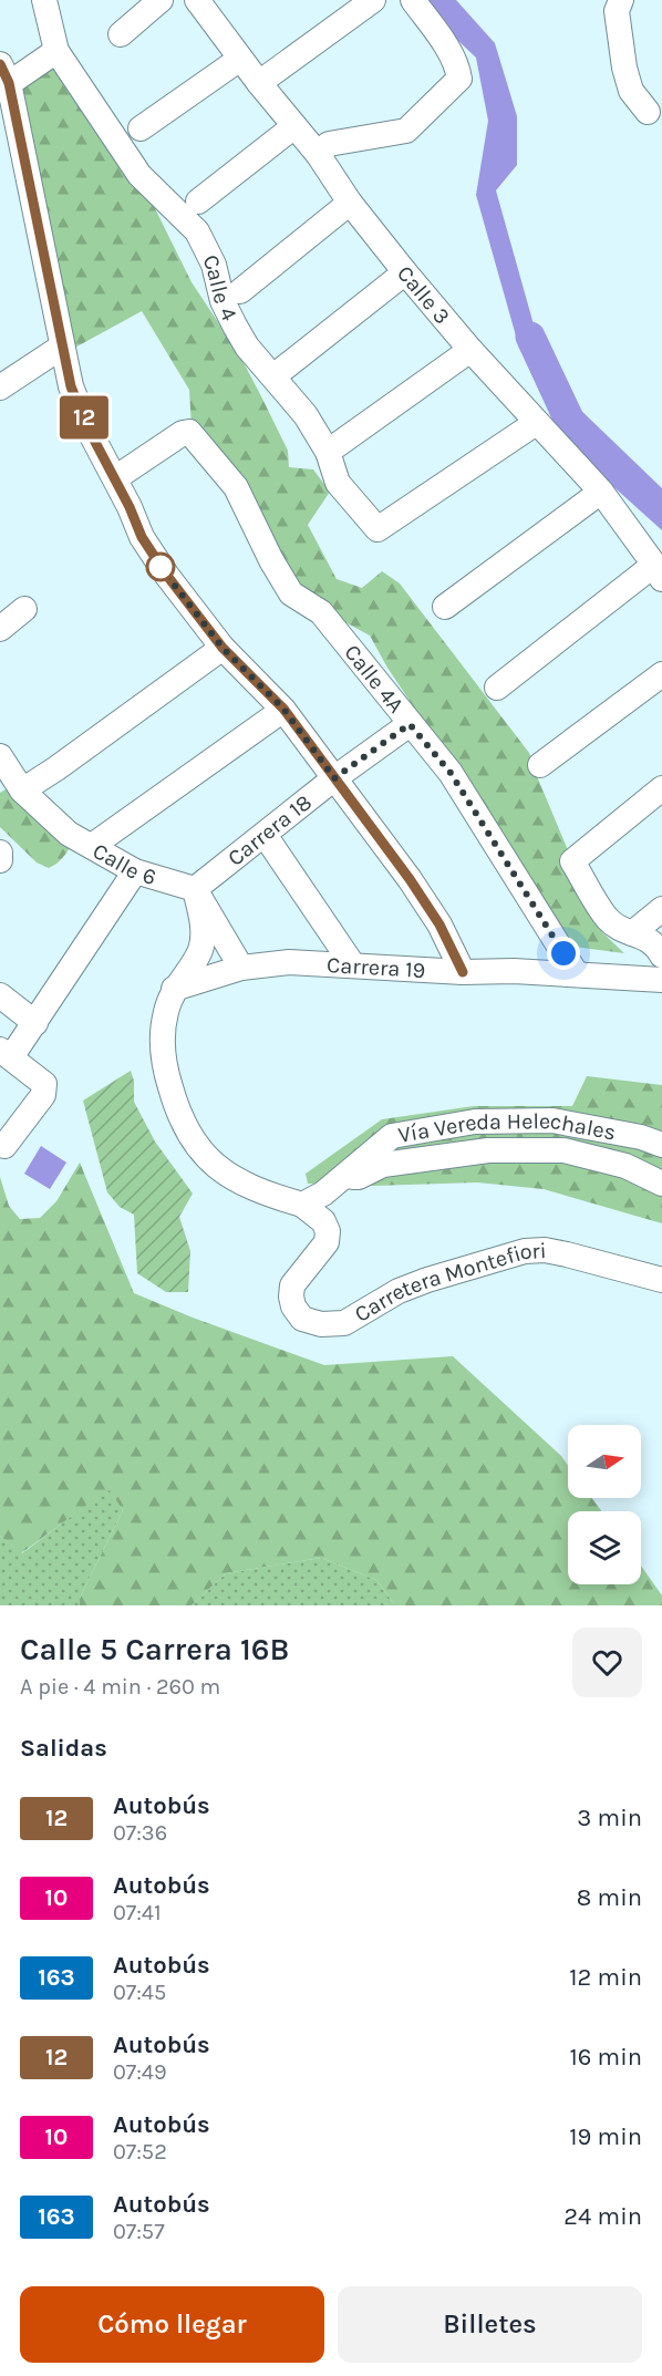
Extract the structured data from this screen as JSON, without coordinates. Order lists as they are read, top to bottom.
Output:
{
  "streets": {
    "street": [
      "Calle 4",
      "Calle 3",
      "Calle 4A",
      "Carrera 18",
      "Calle 6",
      "Carrera 19",
      "Vía Vereda Helechales",
      "Carretera Montefiori"
    ]
  },
  "crossings": [
    ["Calle 4", "Calle 3"],
    ["Calle 4A", "Carrera 18"],
    ["Calle 4A", "Carrera 19"],
    ["Carrera 18", "Calle 6"],
    ["Vía Vereda Helechales", "Carretera Montefiori"]
  ],
  "lines": ["bus line 12"],
  "north": "right",
  "page": {
    "on_map": "12",
    "heading": [
      ["Calle 5 Carrera 16B", "A pie · 4 min · 260 m"],
      "Salidas"
    ],
    "list": [
      {
        "mark": "12",
        "name": "Autobús",
        "note": "07:36",
        "value": "3 min"
      },
      {
        "mark": "10",
        "name": "Autobús",
        "note": "07:41",
        "value": "8 min"
      },
      {
        "mark": "163",
        "name": "Autobús",
        "note": "07:45",
        "value": "12 min"
      },
      {
        "mark": "12",
        "name": "Autobús",
        "note": "07:49",
        "value": "16 min"
      },
      {
        "mark": "10",
        "name": "Autobús",
        "note": "07:52",
        "value": "19 min"
      },
      {
        "mark": "163",
        "name": "Autobús",
        "note": "07:57",
        "value": "24 min"
      }
    ],
    "buttons": ["Cómo llegar", "Billetes"]
  }
}
